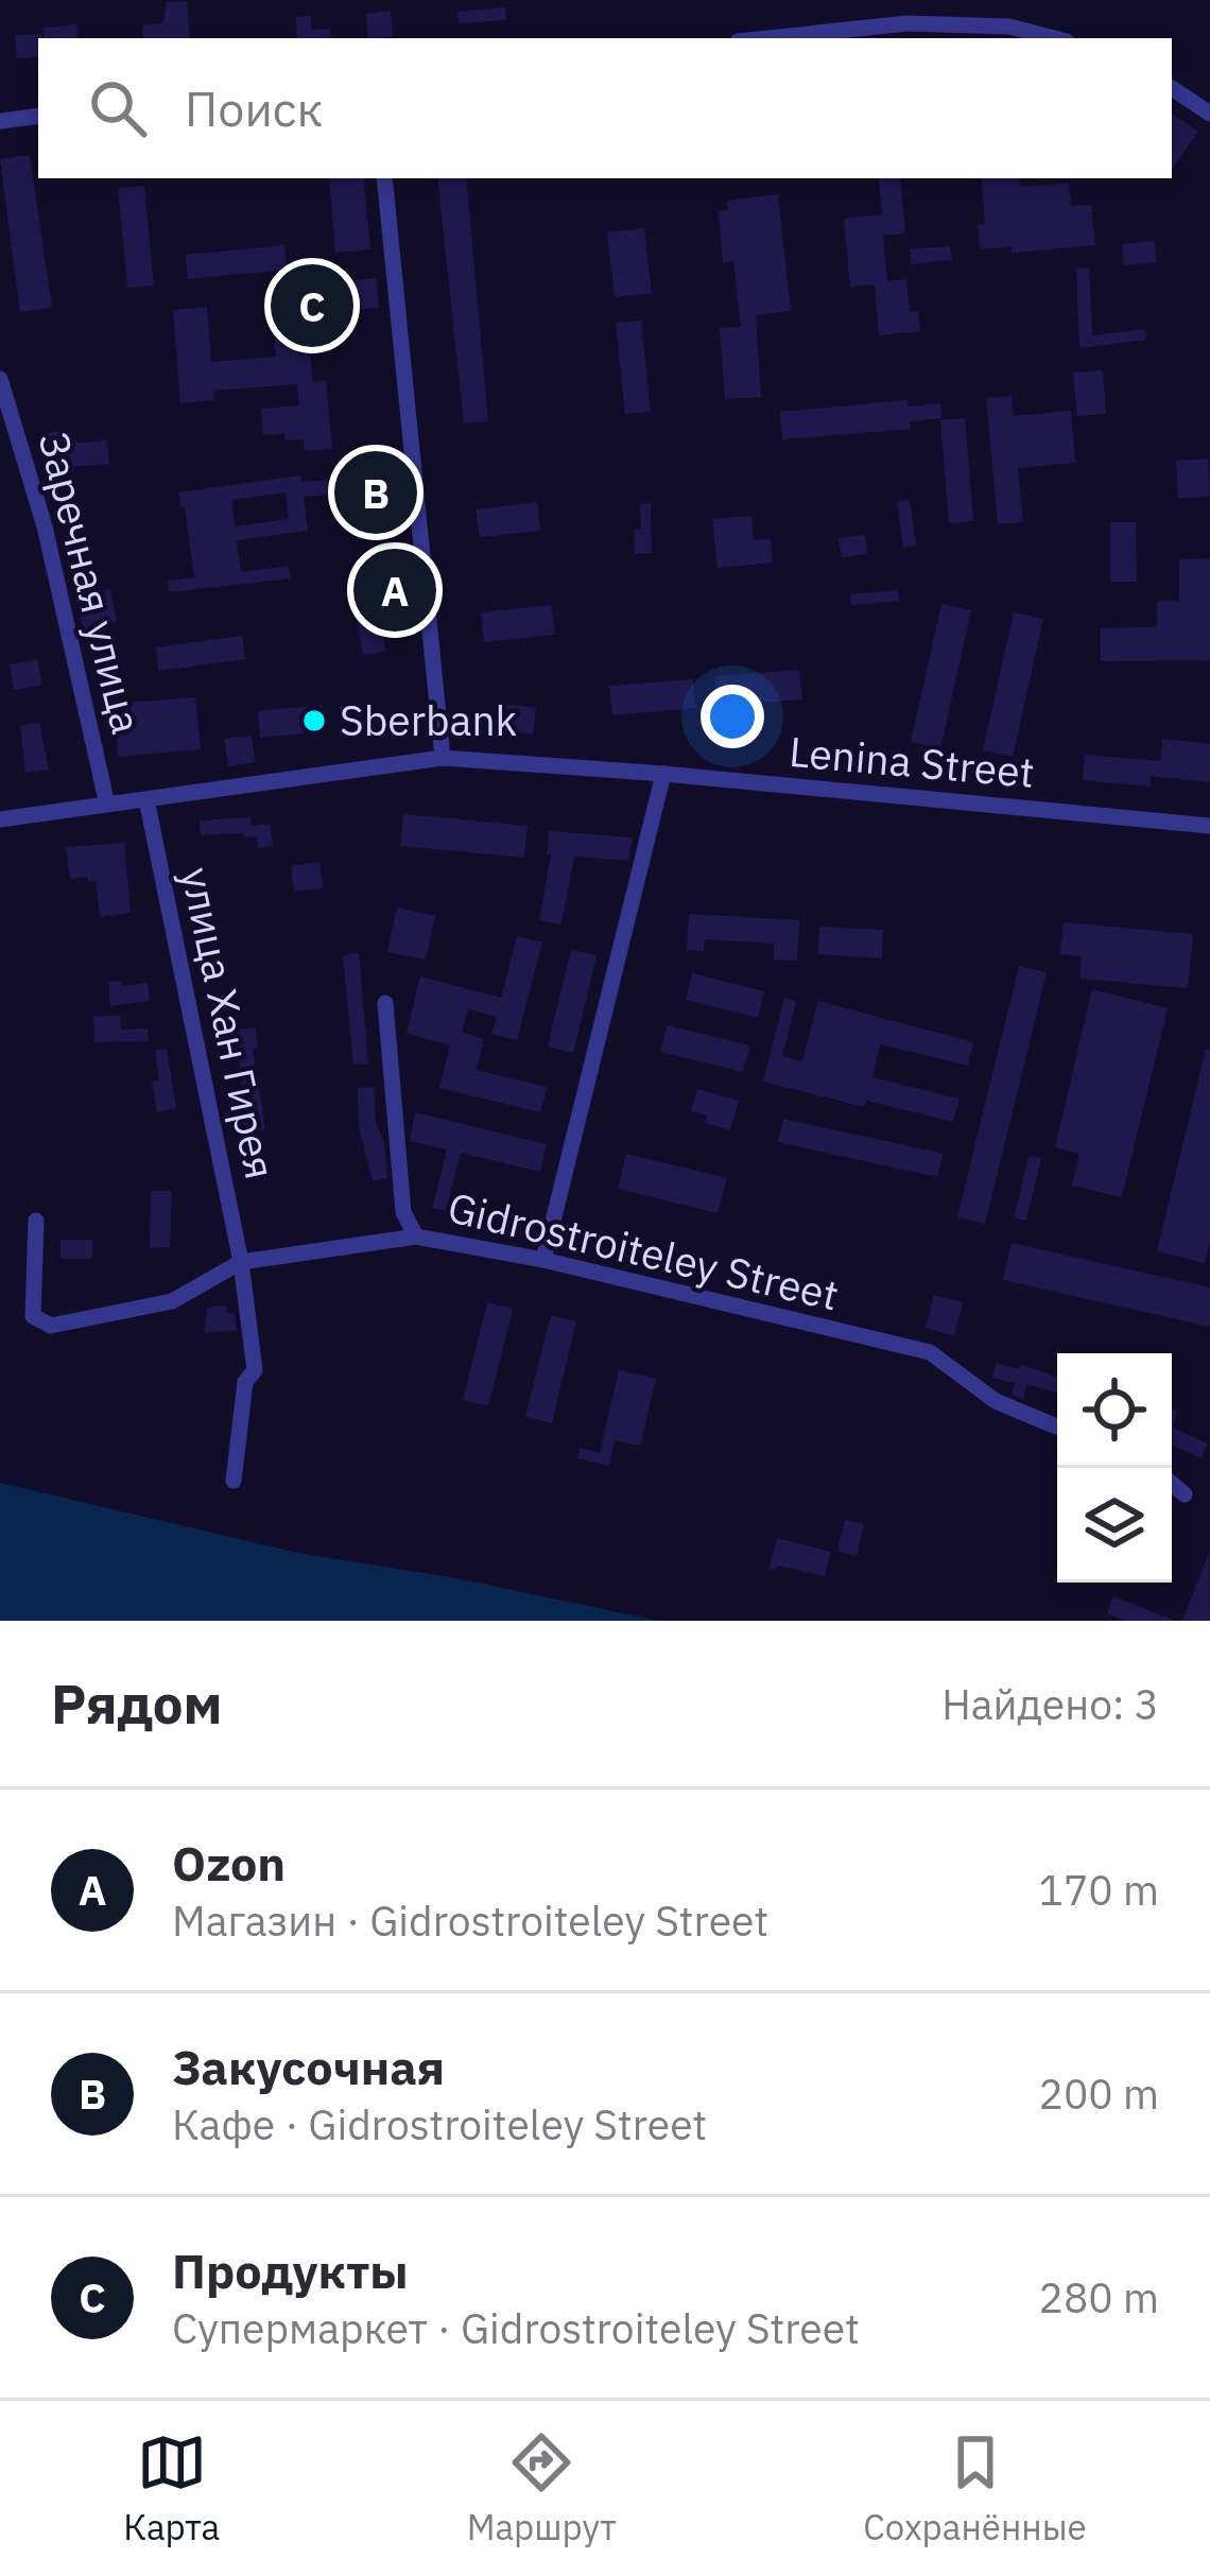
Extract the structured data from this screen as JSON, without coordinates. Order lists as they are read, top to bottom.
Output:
{
  "streets": {
    "street": [
      "Заречная улица",
      "Lenina Street",
      "улица Хан Гирея",
      "Gidrostroiteley Street"
    ]
  },
  "crossings": [
    ["Заречная улица", "Lenina Street"],
    ["Lenina Street", "улица Хан Гирея"]
  ],
  "places": ["Sberbank"],
  "page": {
    "search": "Поиск",
    "pins": ["C", "B", "A"],
    "heading": ["Рядом", "Найдено: 3"],
    "list": [
      {
        "mark": "A",
        "name": "Ozon",
        "note": "Магазин · Gidrostroiteley Street",
        "value": "170 m"
      },
      {
        "mark": "B",
        "name": "Закусочная",
        "note": "Кафе · Gidrostroiteley Street",
        "value": "200 m"
      },
      {
        "mark": "C",
        "name": "Продукты",
        "note": "Супермаркет · Gidrostroiteley Street",
        "value": "280 m"
      }
    ],
    "nav": ["Карта", "Маршрут", "Сохранённые"]
  }
}
